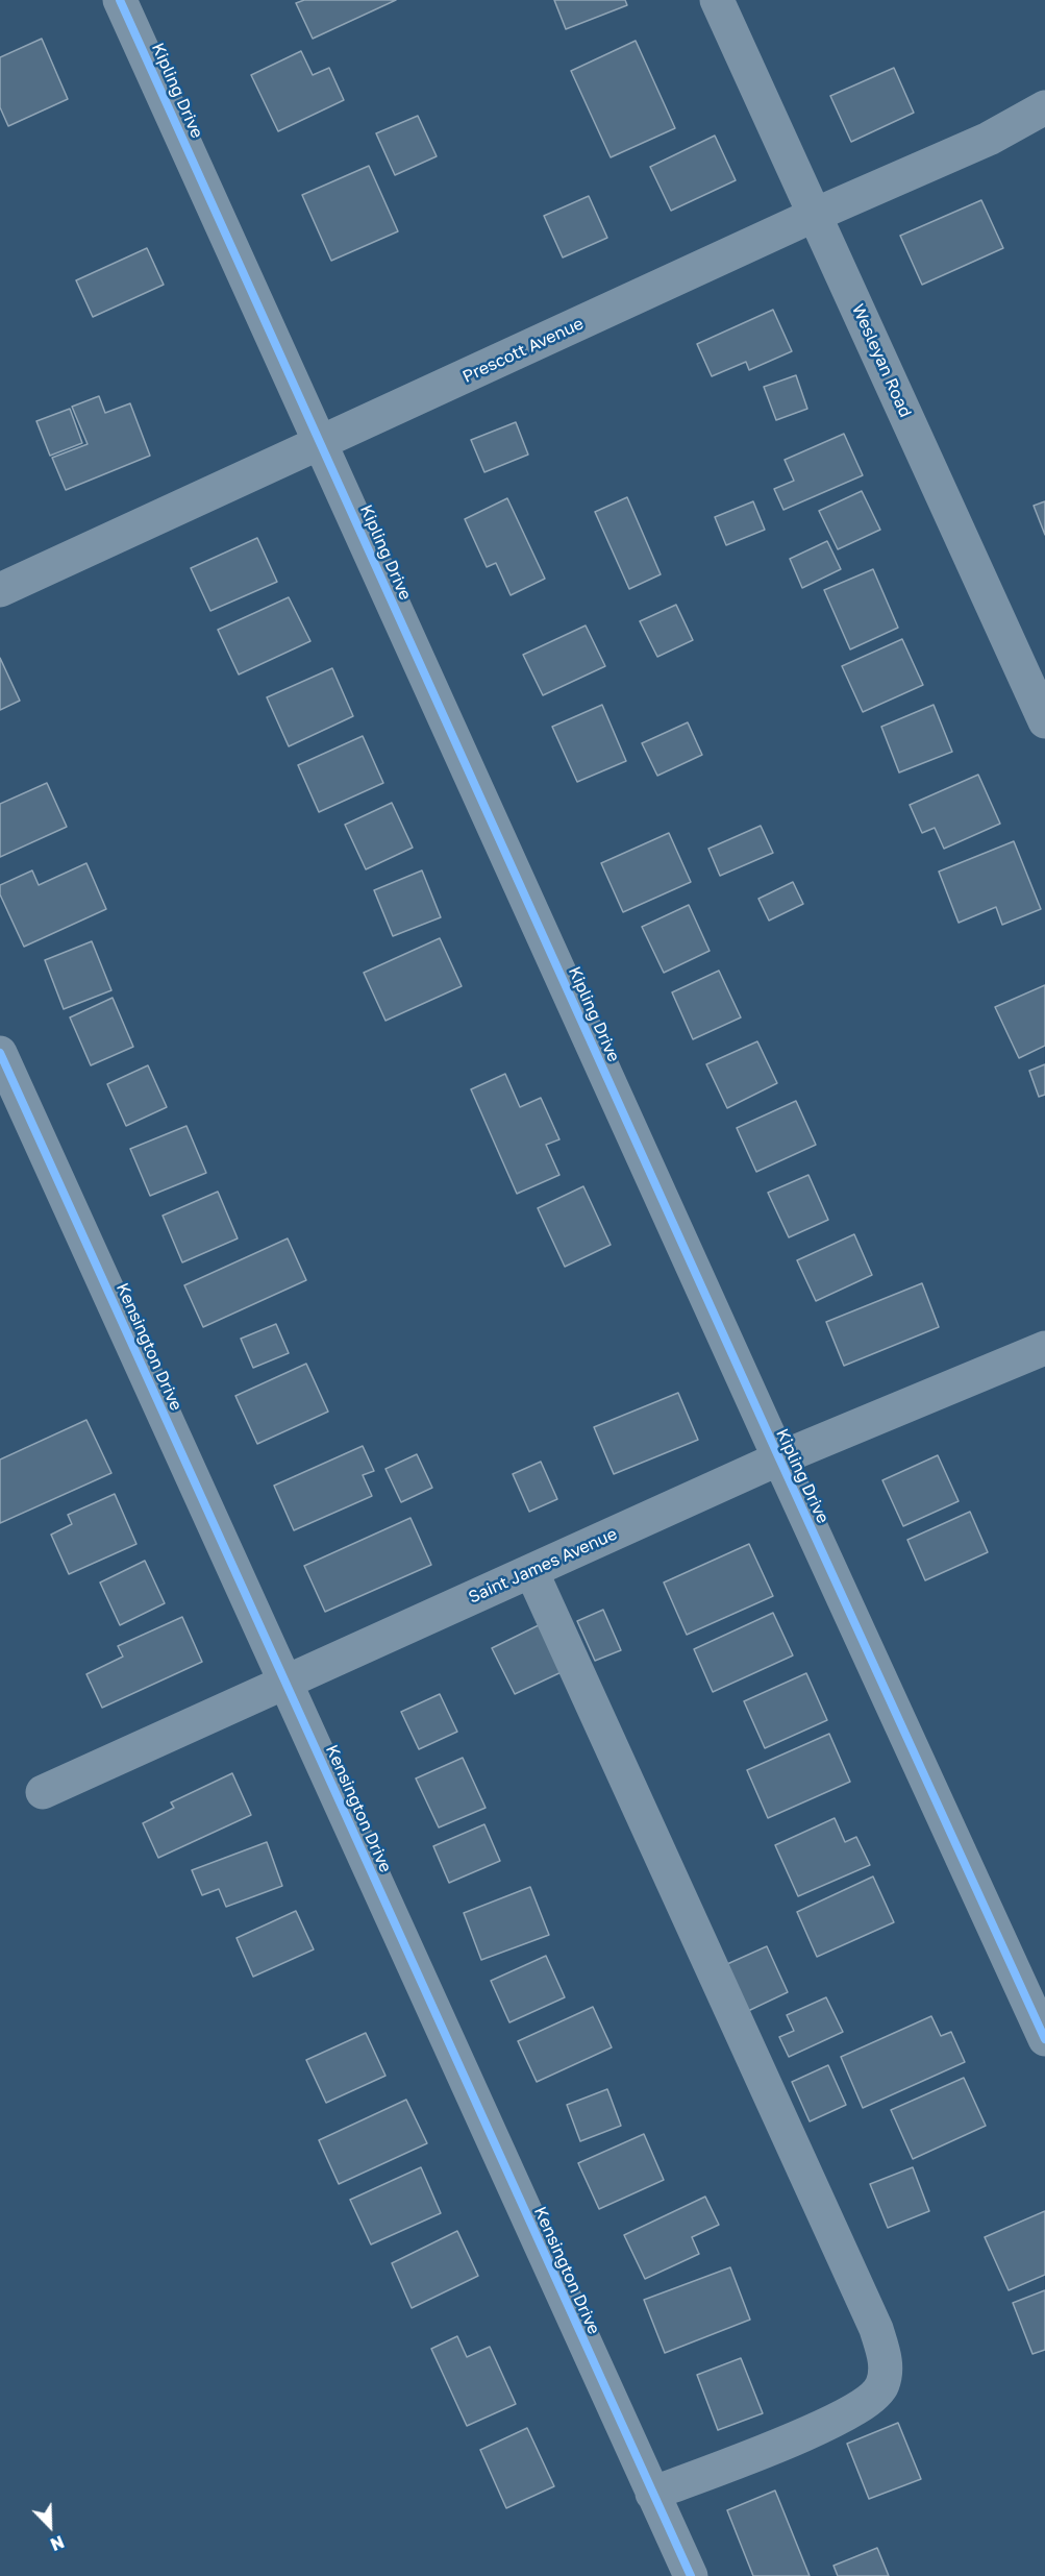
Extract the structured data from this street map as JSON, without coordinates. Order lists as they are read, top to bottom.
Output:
{
  "streets": {
    "street": [
      "Kipling Drive",
      "Prescott Avenue",
      "Wesleyan Road",
      "Kensington Drive",
      "Saint James Avenue"
    ]
  },
  "crossings": [
    ["Kipling Drive", "Prescott Avenue"],
    ["Kipling Drive", "Saint James Avenue"],
    ["Prescott Avenue", "Wesleyan Road"],
    ["Kensington Drive", "Saint James Avenue"]
  ],
  "north": "bottom right"
}
